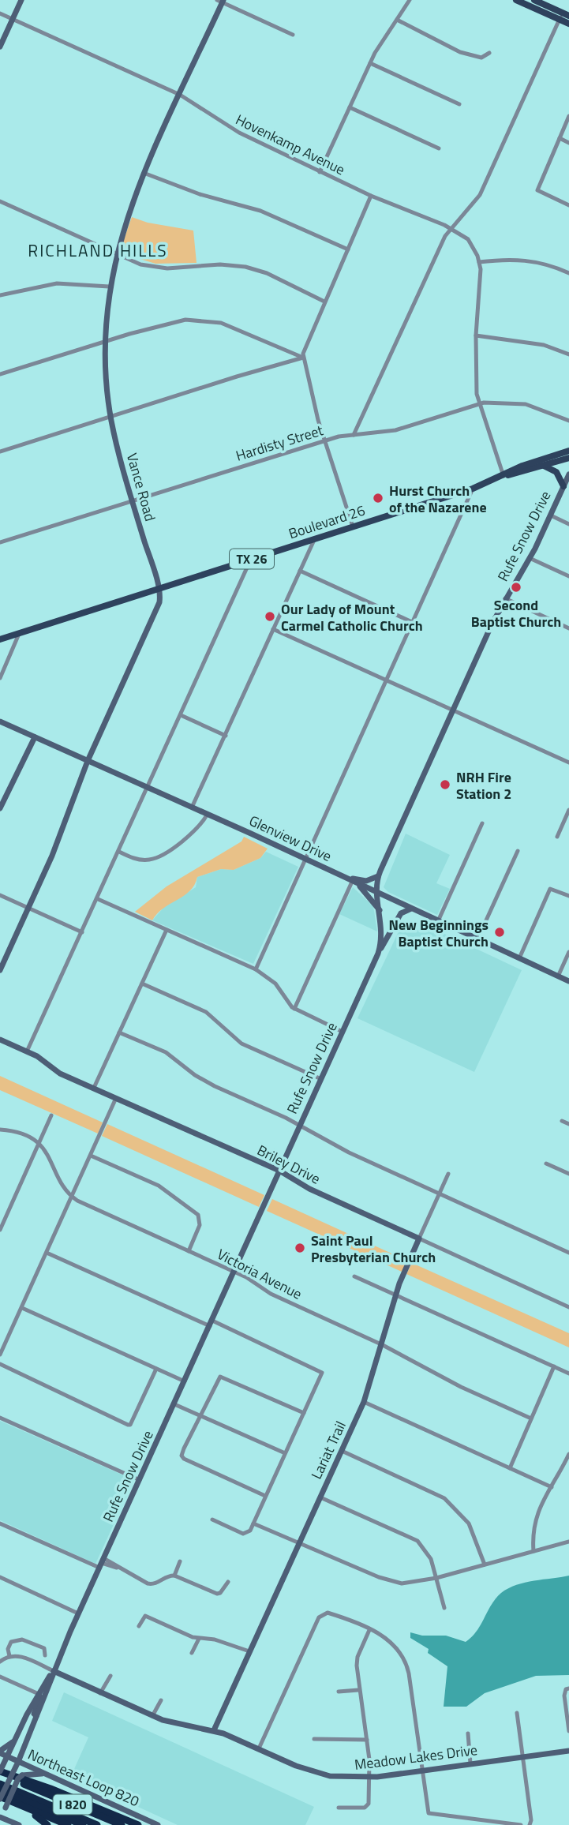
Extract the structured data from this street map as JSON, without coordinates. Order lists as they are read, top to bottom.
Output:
{
  "streets": {
    "highway": ["I 820"],
    "main road": ["Boulevard 26", "TX 26"],
    "street": [
      "Hovenkamp Avenue",
      "Hardisty Street",
      "Vance Road",
      "Rufe Snow Drive",
      "Glenview Drive",
      "Briley Drive",
      "Victoria Avenue",
      "Lariat Trail",
      "Meadow Lakes Drive",
      "Northeast Loop 820"
    ]
  },
  "crossings": [
    ["Hovenkamp Avenue", "Vance Road"],
    ["Hardisty Street", "Vance Road"],
    ["Vance Road", "Boulevard 26"],
    ["Vance Road", "Glenview Drive"],
    ["Rufe Snow Drive", "Glenview Drive"],
    ["Rufe Snow Drive", "Briley Drive"],
    ["Rufe Snow Drive", "Victoria Avenue"],
    ["Rufe Snow Drive", "Meadow Lakes Drive"],
    ["Rufe Snow Drive", "Northeast Loop 820"],
    ["Rufe Snow Drive", "I 820"],
    ["Briley Drive", "Lariat Trail"],
    ["Victoria Avenue", "Lariat Trail"],
    ["Lariat Trail", "Meadow Lakes Drive"]
  ],
  "districts": ["RICHLAND HILLS"],
  "places": [
    "Hurst Church of the Nazarene",
    "Second Baptist Church",
    "Our Lady of Mount Carmel Catholic Church",
    "NRH Fire Station 2",
    "New Beginnings Baptist Church",
    "Saint Paul Presbyterian Church"
  ]
}
